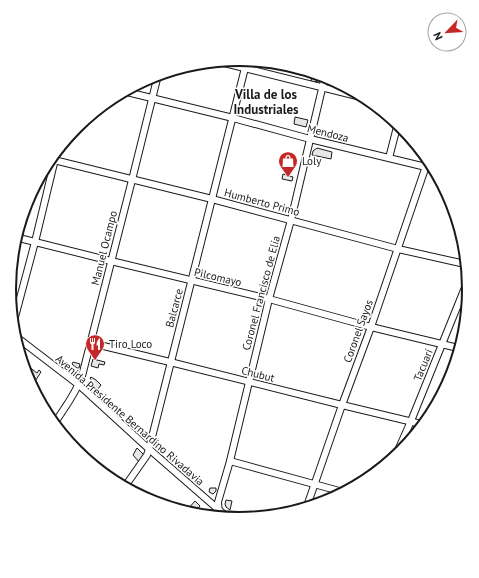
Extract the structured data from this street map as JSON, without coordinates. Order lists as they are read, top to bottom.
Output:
{
  "streets": {
    "street": [
      "Mendoza",
      "Humberto Primo",
      "Manuel Ocampo",
      "Pilcomayo",
      "Coronel Francisco de Elía",
      "Balcarce",
      "Coronel Sayos",
      "Tacuarí",
      "Chubut",
      "Avenida Presidente Bernardino Rivadavia"
    ]
  },
  "crossings": [
    ["Mendoza", "Manuel Ocampo"],
    ["Mendoza", "Coronel Francisco de Elía"],
    ["Mendoza", "Balcarce"],
    ["Humberto Primo", "Manuel Ocampo"],
    ["Humberto Primo", "Coronel Francisco de Elía"],
    ["Humberto Primo", "Balcarce"],
    ["Humberto Primo", "Coronel Sayos"],
    ["Manuel Ocampo", "Pilcomayo"],
    ["Manuel Ocampo", "Chubut"],
    ["Manuel Ocampo", "Avenida Presidente Bernardino Rivadavia"],
    ["Pilcomayo", "Coronel Francisco de Elía"],
    ["Pilcomayo", "Balcarce"],
    ["Pilcomayo", "Coronel Sayos"],
    ["Pilcomayo", "Tacuarí"],
    ["Coronel Francisco de Elía", "Chubut"],
    ["Coronel Francisco de Elía", "Avenida Presidente Bernardino Rivadavia"],
    ["Balcarce", "Chubut"],
    ["Balcarce", "Avenida Presidente Bernardino Rivadavia"],
    ["Coronel Sayos", "Chubut"],
    ["Tacuarí", "Chubut"]
  ],
  "districts": ["Villa de los Industriales"],
  "places": {
    "shop": ["Loly"],
    "restaurant": ["Tiro Loco"]
  },
  "north": "bottom left"
}
